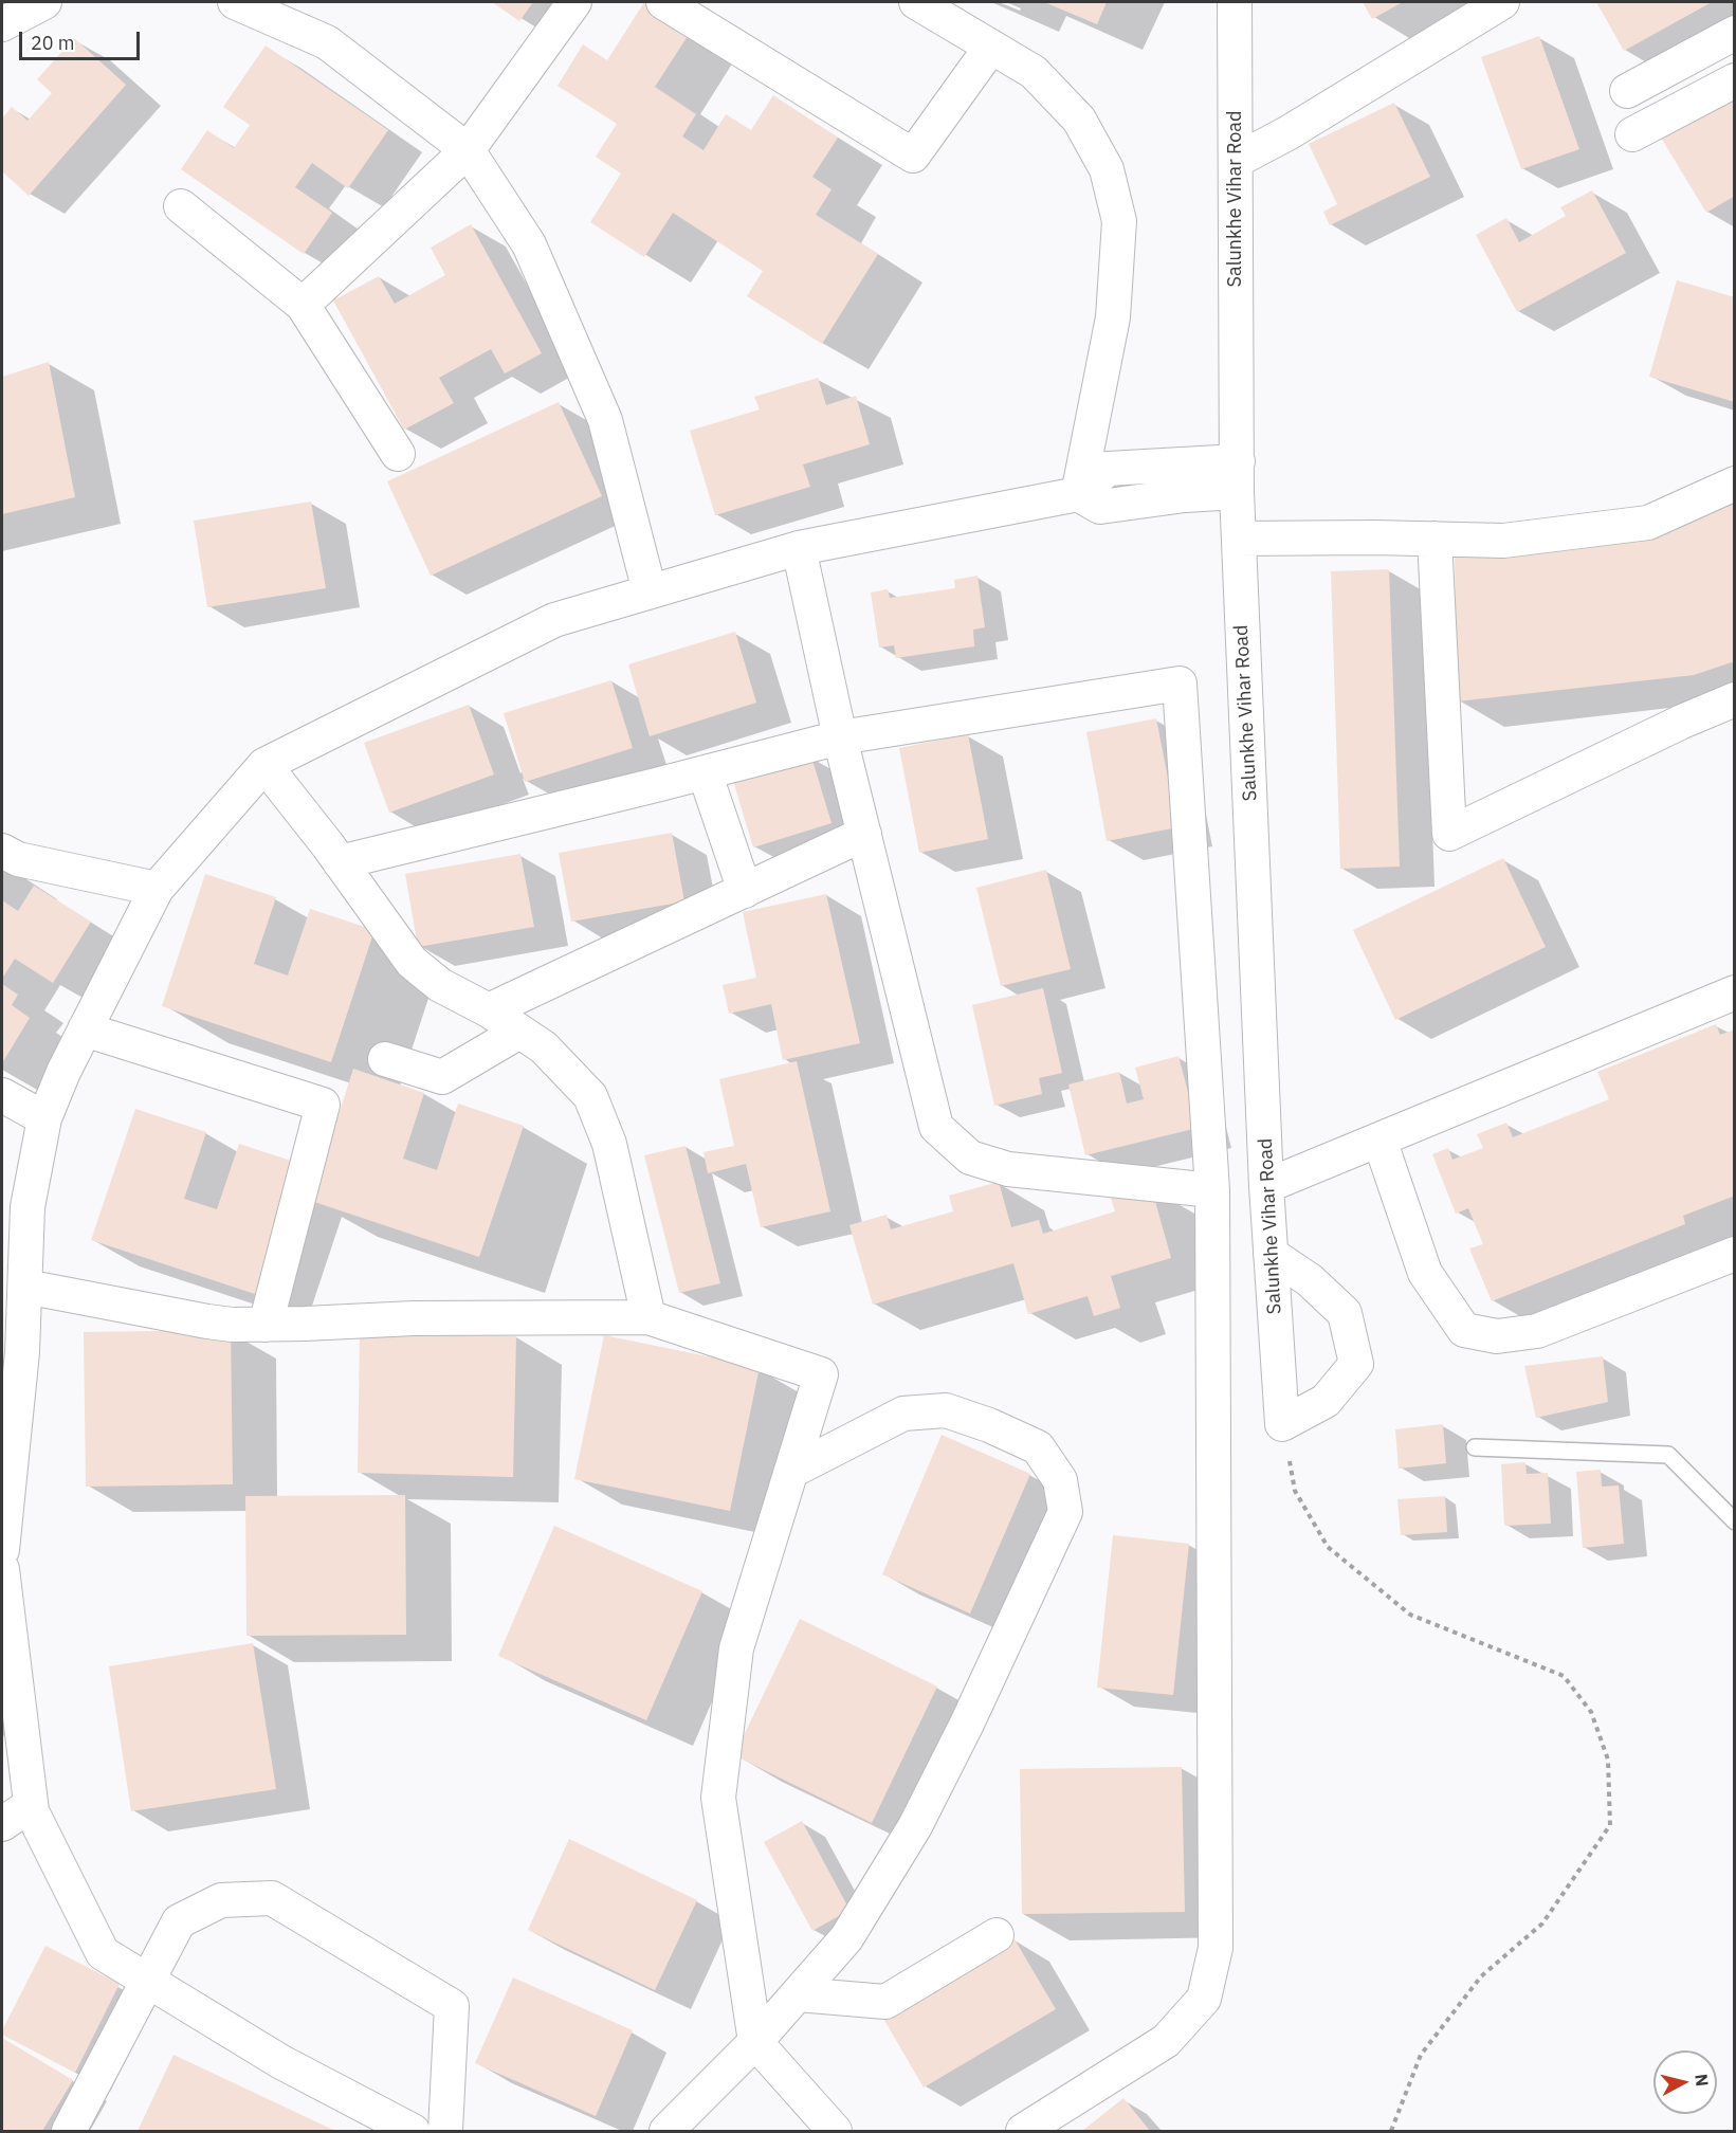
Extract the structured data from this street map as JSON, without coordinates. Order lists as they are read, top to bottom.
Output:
{
  "streets": {
    "street": ["Salunkhe Vihar Road"]
  },
  "scale_bar": "20 m",
  "north": "right"
}
